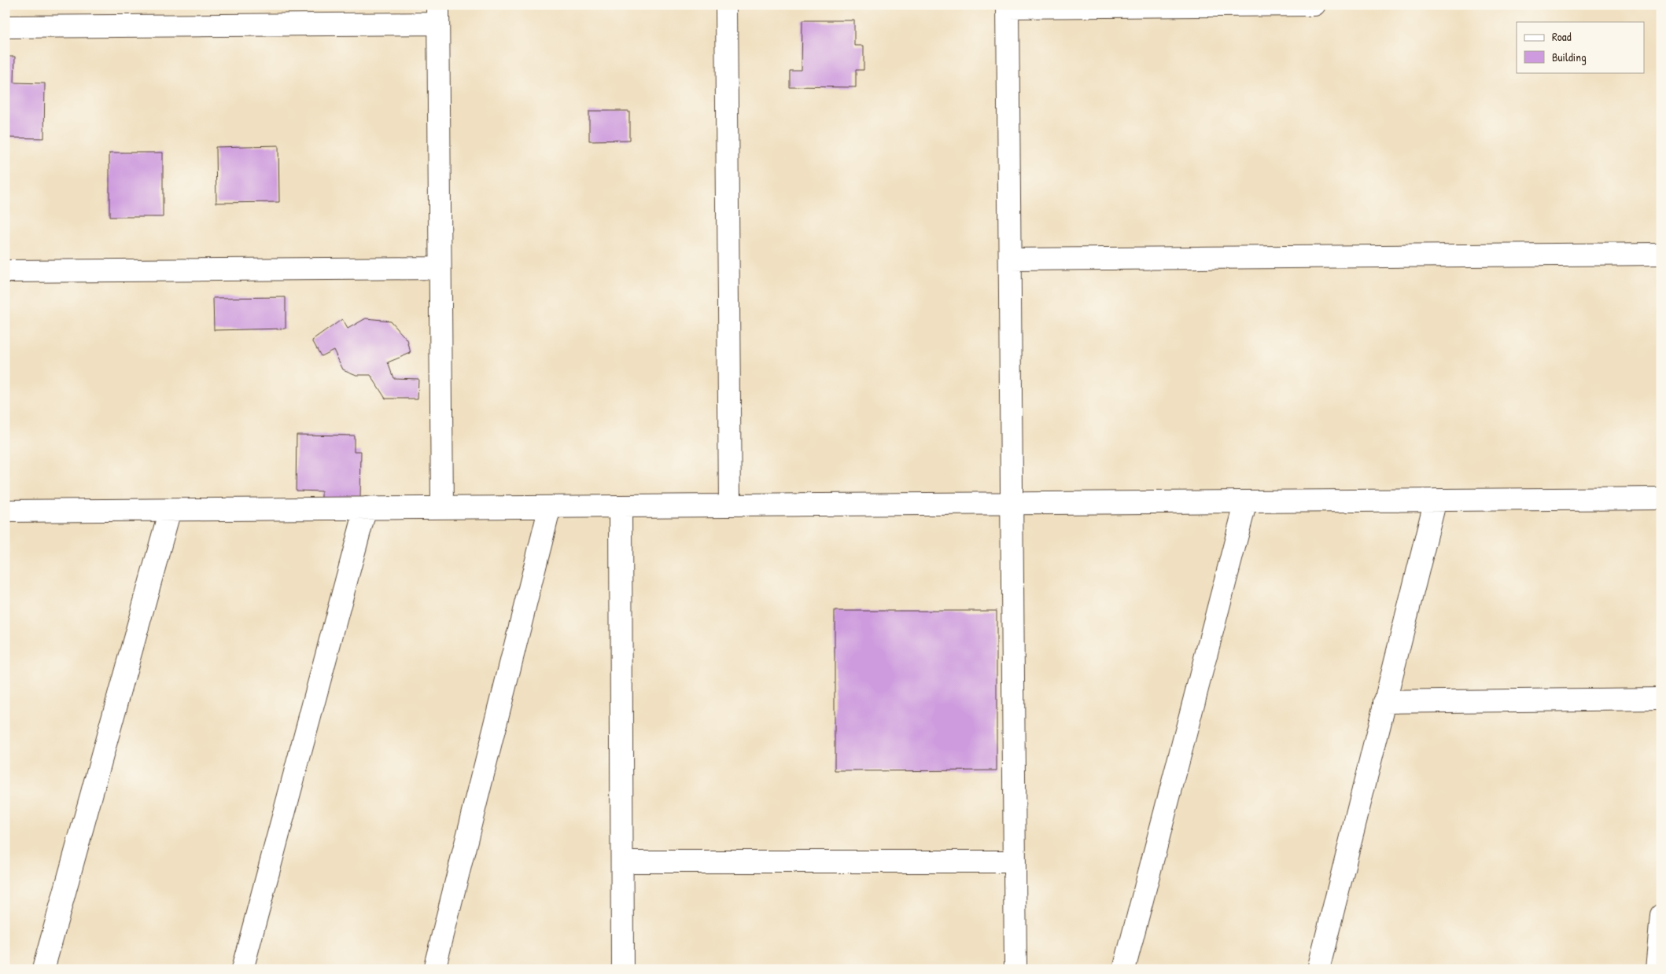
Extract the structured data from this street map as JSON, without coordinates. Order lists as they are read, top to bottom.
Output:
{
  "legend": ["Road", "Building"]
}
